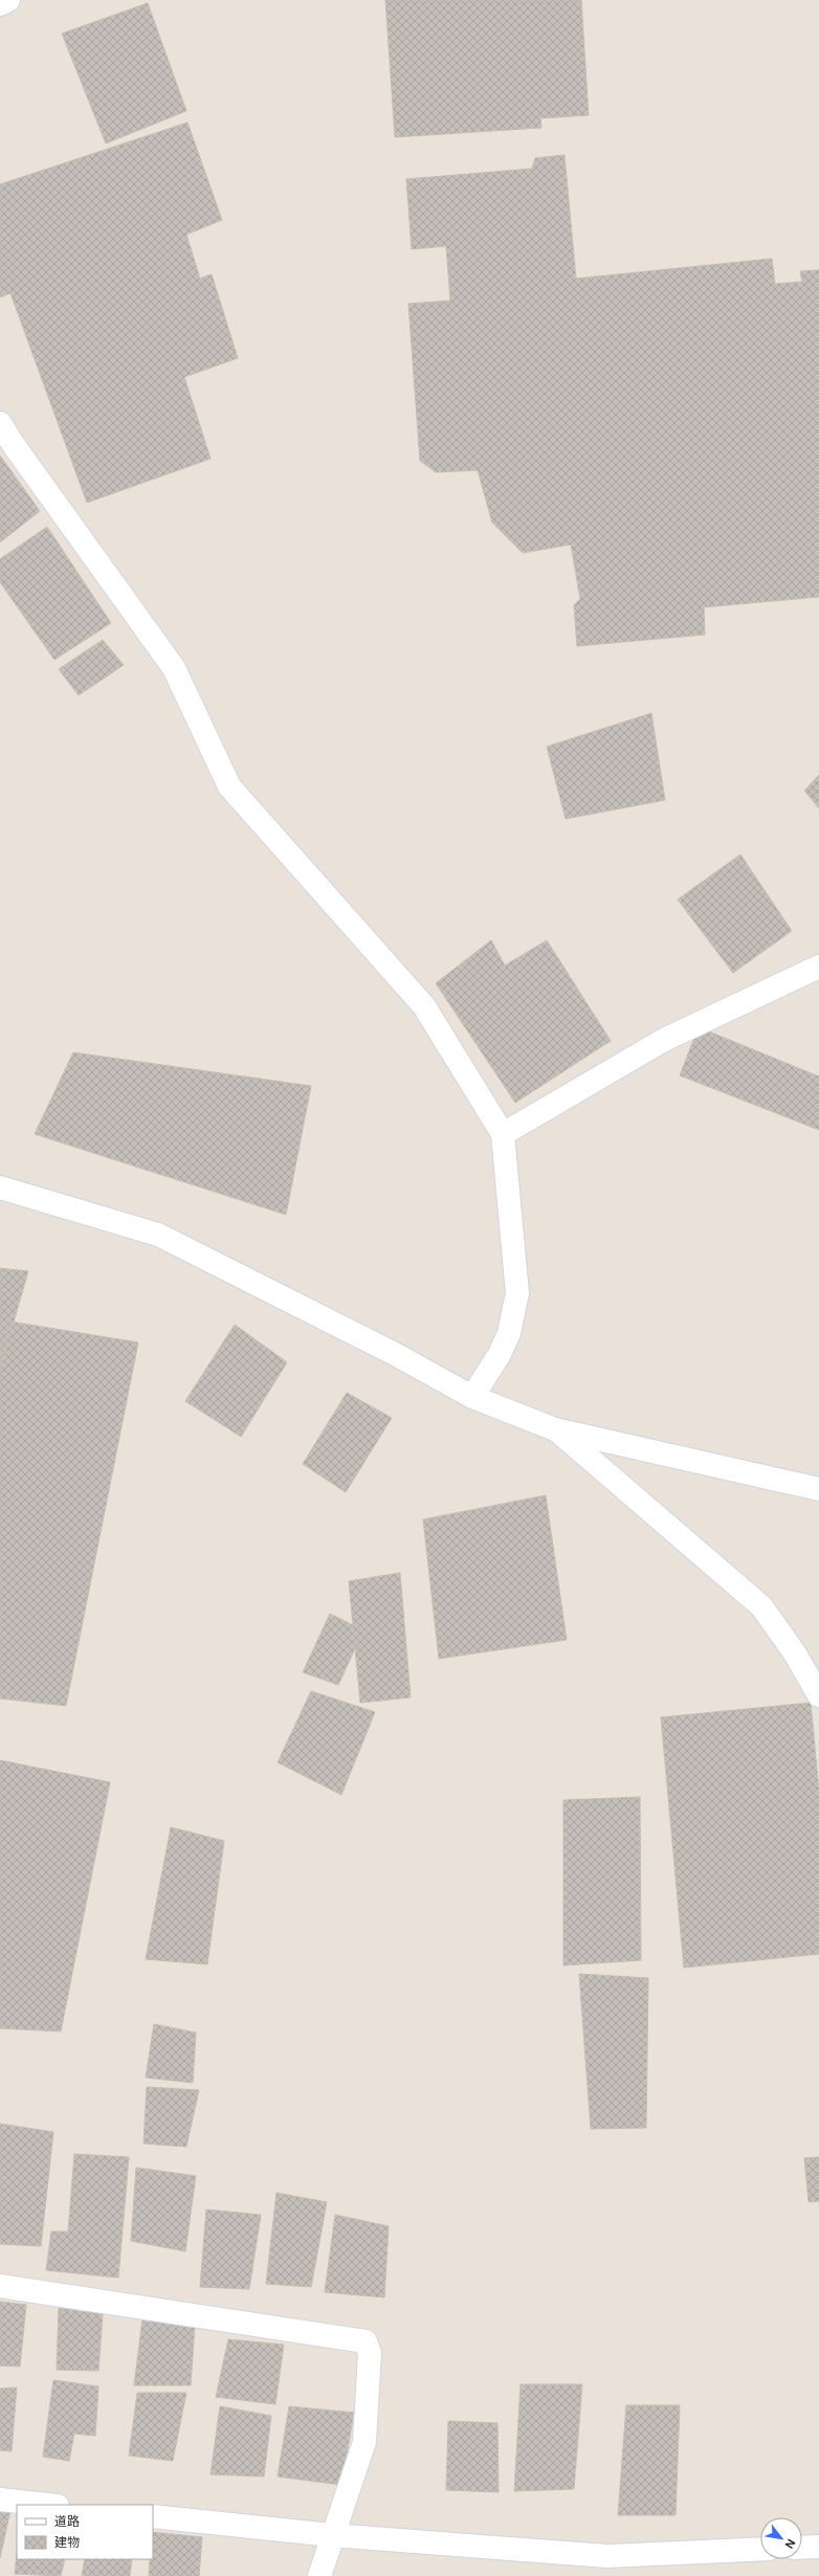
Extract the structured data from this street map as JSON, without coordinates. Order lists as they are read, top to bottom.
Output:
{
  "legend": ["道路", "建物"],
  "north": "bottom right"
}
